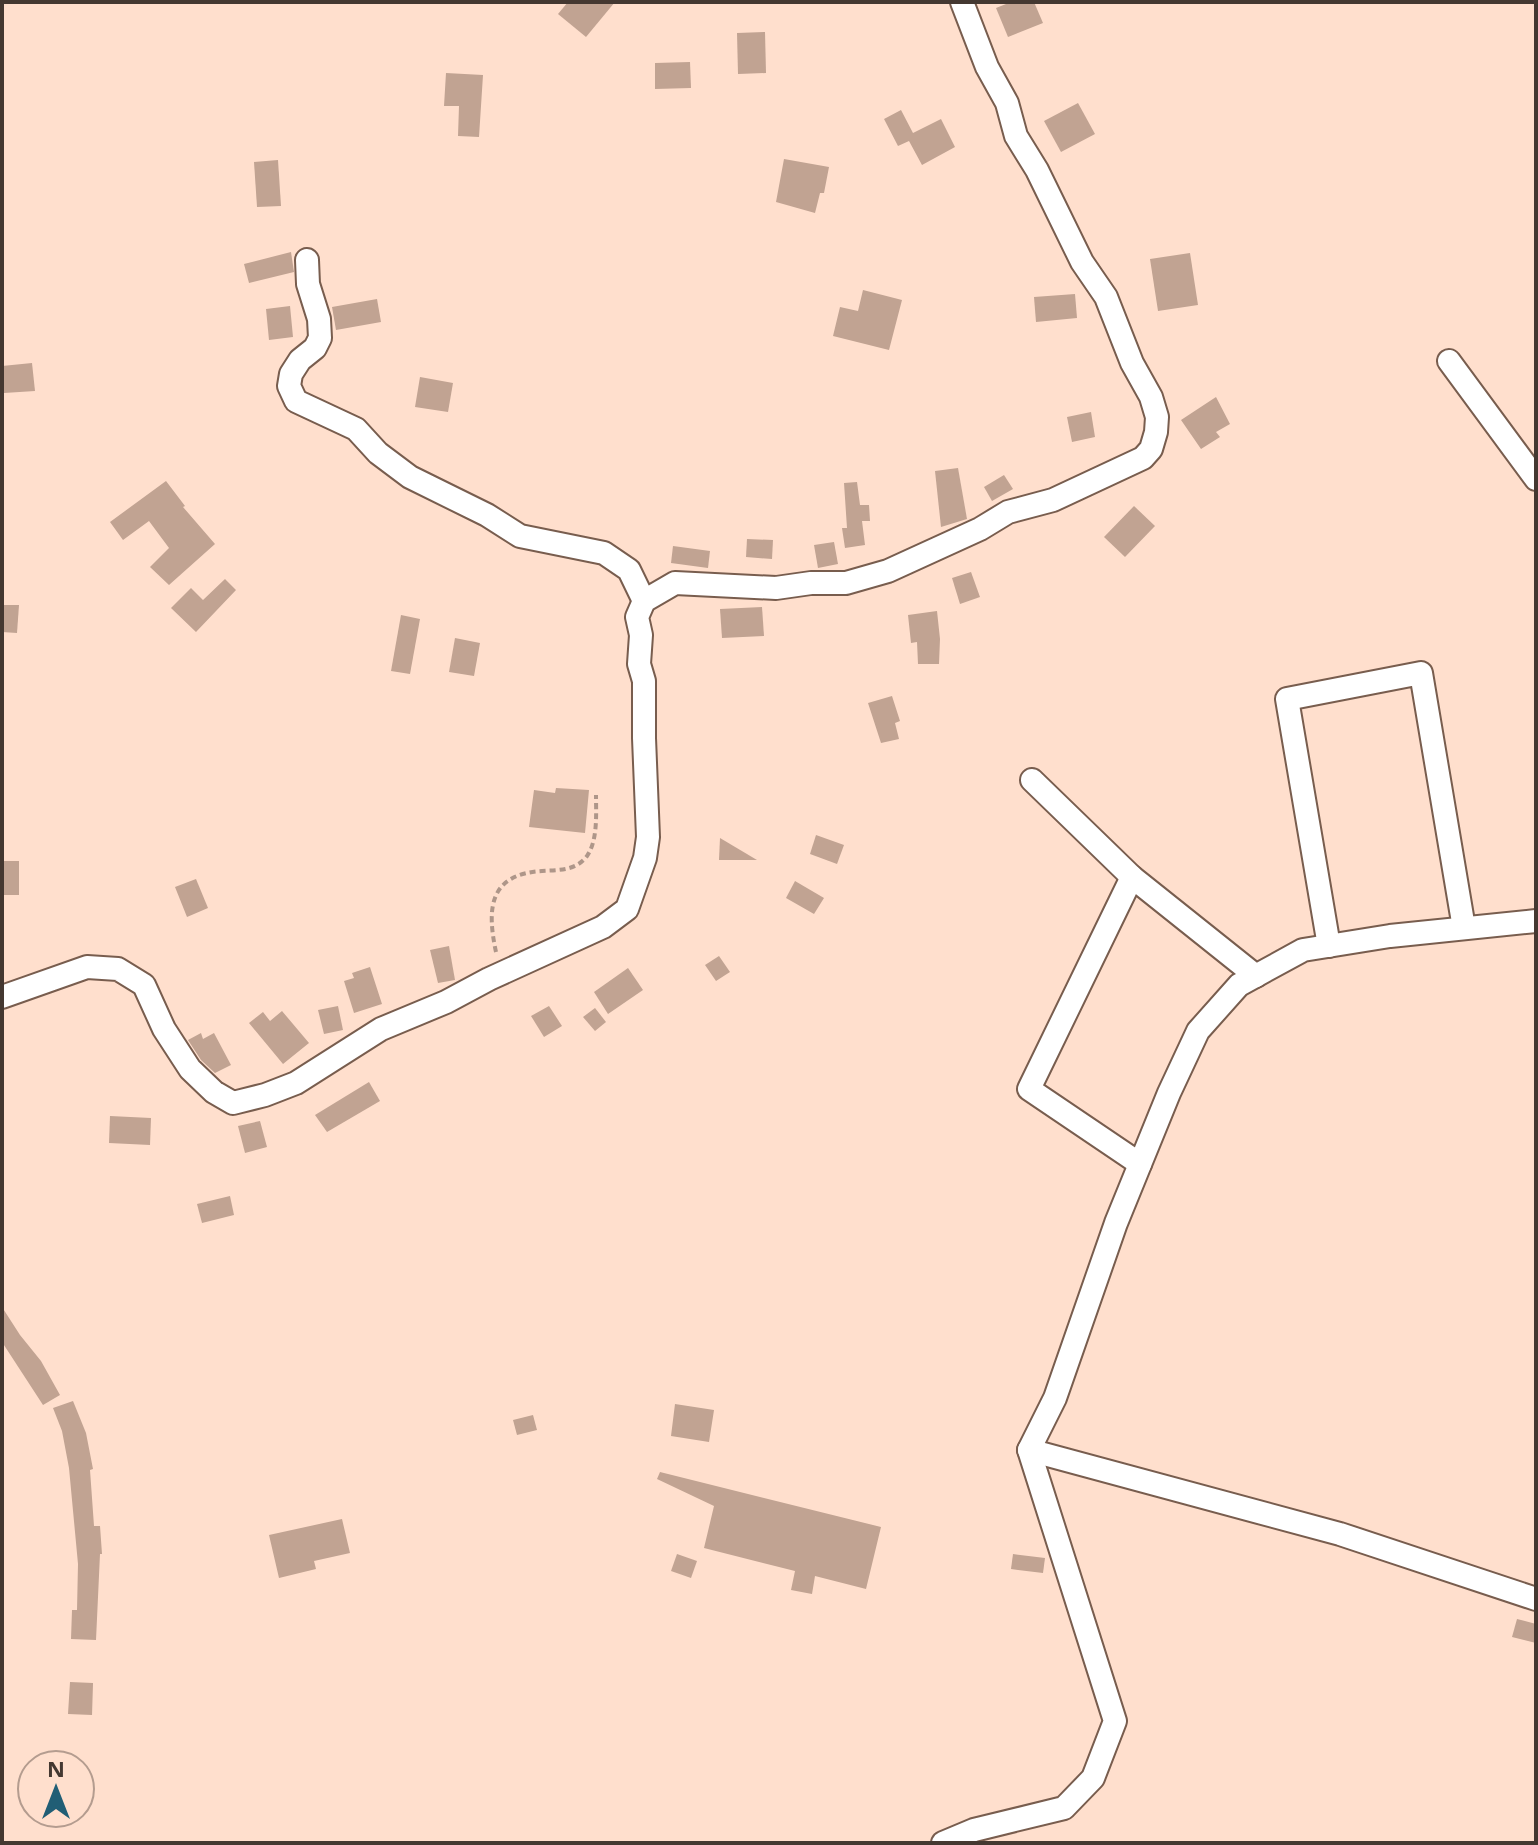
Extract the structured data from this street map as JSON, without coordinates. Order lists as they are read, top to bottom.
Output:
{
  "north": "top"
}
